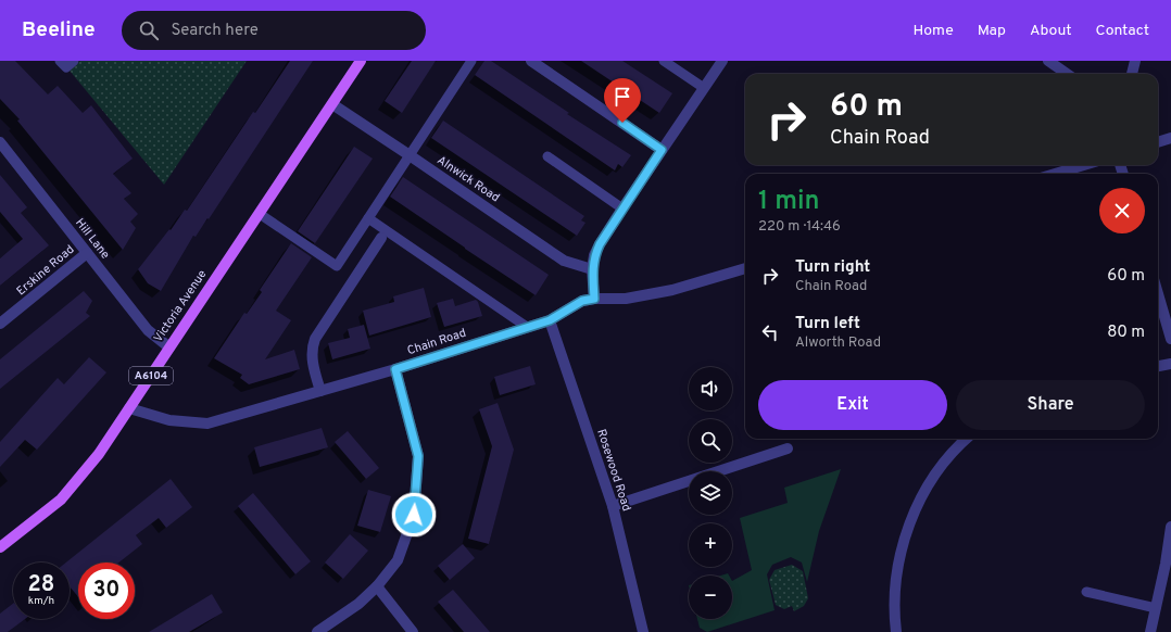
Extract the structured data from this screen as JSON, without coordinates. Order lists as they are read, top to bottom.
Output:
{
  "streets": {
    "main road": ["Victoria Avenue", "A6104"],
    "street": [
      "Alnwick Road",
      "Hill Lane",
      "Erskine Road",
      "Chain Road",
      "Rosewood Road"
    ]
  },
  "crossings": [
    ["Alnwick Road", "Victoria Avenue"],
    ["Hill Lane", "Erskine Road"],
    ["Hill Lane", "Victoria Avenue"],
    ["Victoria Avenue", "Chain Road"],
    ["Chain Road", "Rosewood Road"]
  ],
  "page": {
    "header": "Beeline",
    "search": "Search here",
    "nav": [
      "Home",
      "Map",
      "About",
      "Contact"
    ],
    "turn": ["60 m", "Chain Road"],
    "heading": ["1 min", "220 m · 14:46"],
    "list": [
      {
        "name": "Turn right",
        "note": "Chain Road",
        "value": "60 m"
      },
      {
        "name": "Turn left",
        "note": "Alworth Road",
        "value": "80 m"
      }
    ],
    "map_buttons": ["+", "−"],
    "buttons": ["Exit", "Share"],
    "speed": "28 km/h",
    "limit": "30"
  }
}
